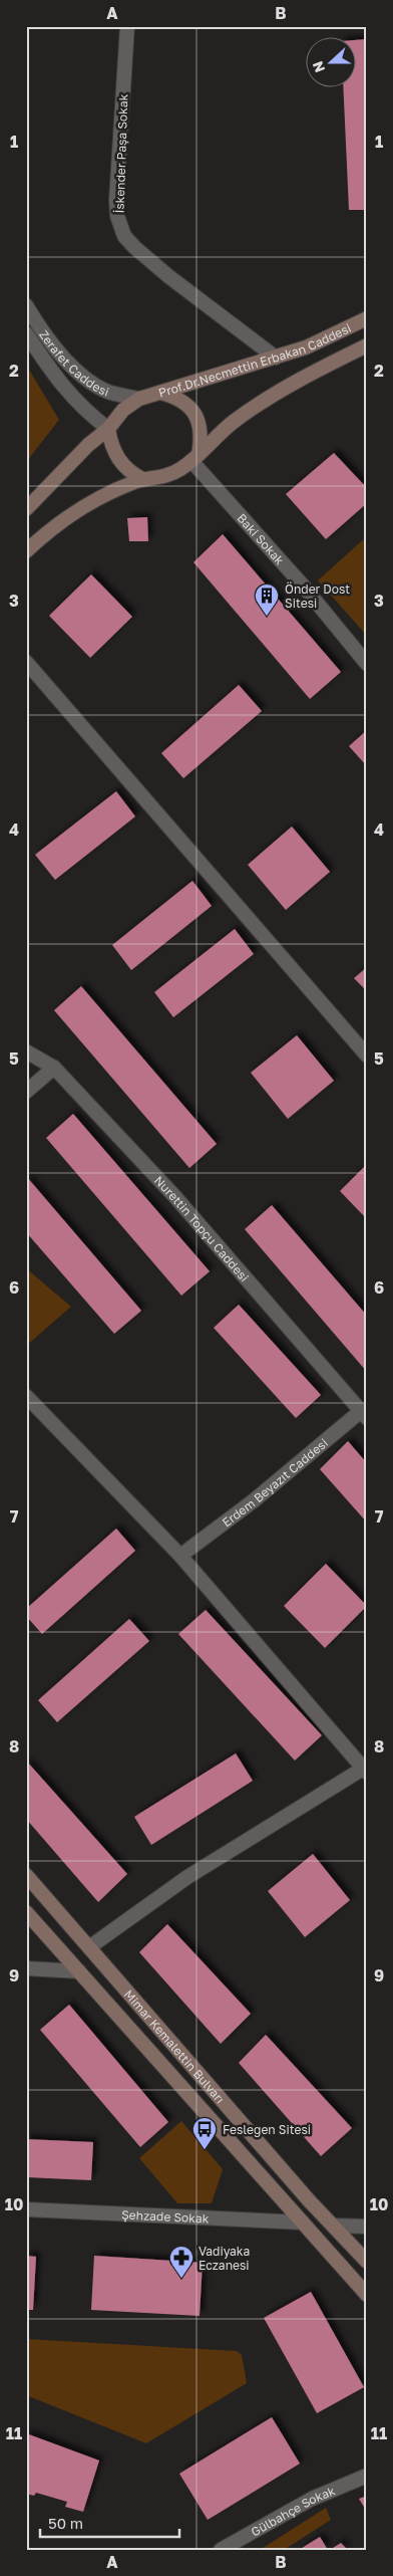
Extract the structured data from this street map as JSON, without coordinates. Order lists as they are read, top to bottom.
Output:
{
  "streets": {
    "main road": ["Prof.Dr.Necmettin Erbakan Caddesi", "Mimar Kemalettin Bulvarı"],
    "street": [
      "İskender Paşa Sokak",
      "Zerafet Caddesi",
      "Baki Sokak",
      "Nurettin Topçu Caddesi",
      "Erdem Beyazıt Caddesi",
      "Şehzade Sokak",
      "Gülbahçe Sokak"
    ]
  },
  "crossings": [
    ["İskender Paşa Sokak", "Prof.Dr.Necmettin Erbakan Caddesi"],
    ["Zerafet Caddesi", "Prof.Dr.Necmettin Erbakan Caddesi"],
    ["Zerafet Caddesi", "Baki Sokak"],
    ["Prof.Dr.Necmettin Erbakan Caddesi", "Baki Sokak"],
    ["Nurettin Topçu Caddesi", "Erdem Beyazıt Caddesi"]
  ],
  "places": {
    "building": ["Önder Dost Sitesi"],
    "bus stop": ["Fesleğen Sitesi"],
    "pharmacy": ["Vadiyaka Eczanesi"]
  },
  "scale_bar": "50 m",
  "north": "left",
  "grid": {
    "columns": ["A", "B"],
    "rows": [
      "1",
      "2",
      "3",
      "4",
      "5",
      "6",
      "7",
      "8",
      "9",
      "10",
      "11"
    ]
  }
}
